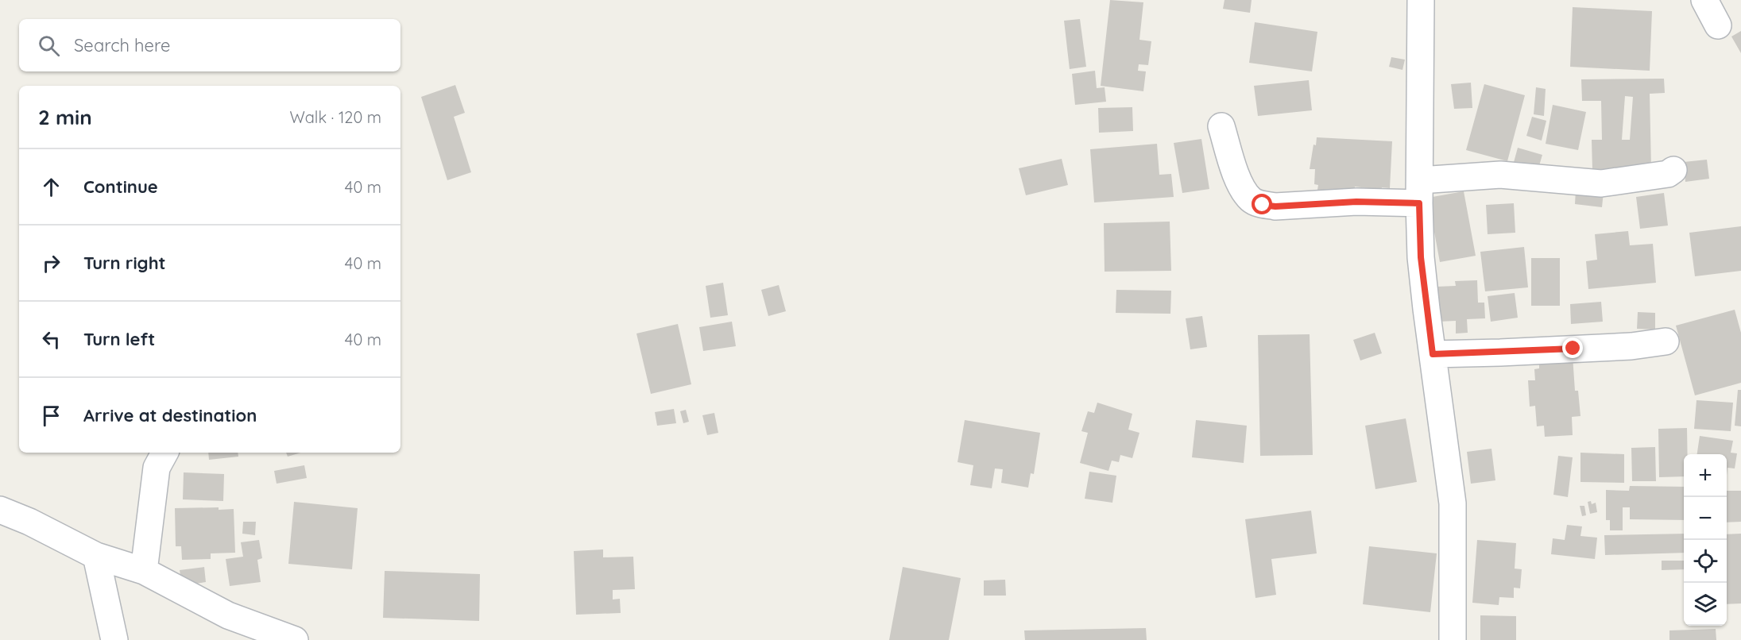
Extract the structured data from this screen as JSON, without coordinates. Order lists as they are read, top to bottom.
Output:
{
  "page": {
    "search": "Search here",
    "heading": ["2 min", "Walk · 120 m"],
    "list": [
      ["Continue", "40 m"],
      ["Turn right", "40 m"],
      ["Turn left", "40 m"],
      "Arrive at destination"
    ],
    "map_buttons": ["+", "−"]
  }
}
